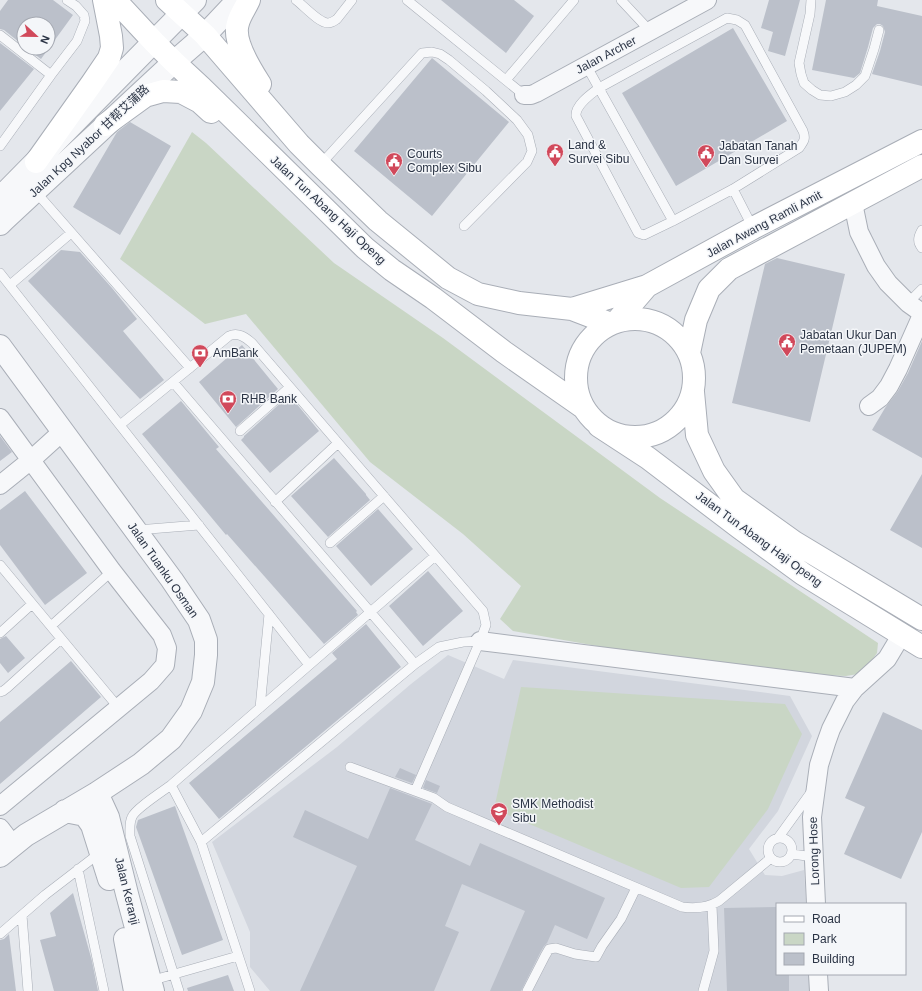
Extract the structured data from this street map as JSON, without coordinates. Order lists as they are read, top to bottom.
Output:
{
  "streets": {
    "main road": ["Jalan Tun Abang Haji Openg", "Jalan Awang Ramli Amit"],
    "street": [
      "Jalan Archer",
      "Jalan Kpg Nyabor 甘帮艾蒲路",
      "Jalan Tuanku Osman",
      "Lorong Hose",
      "Jalan Keranji"
    ]
  },
  "crossings": [
    ["Jalan Kpg Nyabor 甘帮艾蒲路", "Jalan Tun Abang Haji Openg"],
    ["Jalan Tun Abang Haji Openg", "Jalan Awang Ramli Amit"],
    ["Jalan Tun Abang Haji Openg", "Lorong Hose"],
    ["Jalan Tuanku Osman", "Jalan Keranji"]
  ],
  "places": {
    "public building": [
      "Land & Survei Sibu",
      "Jabatan Tanah Dan Survei",
      "Courts Complex Sibu",
      "Jabatan Ukur Dan Pemetaan (JUPEM)"
    ],
    "bank": ["AmBank", "RHB Bank"],
    "school or university": ["SMK Methodist Sibu"]
  },
  "legend": ["Road", "Park", "Building"],
  "north": "right"
}
